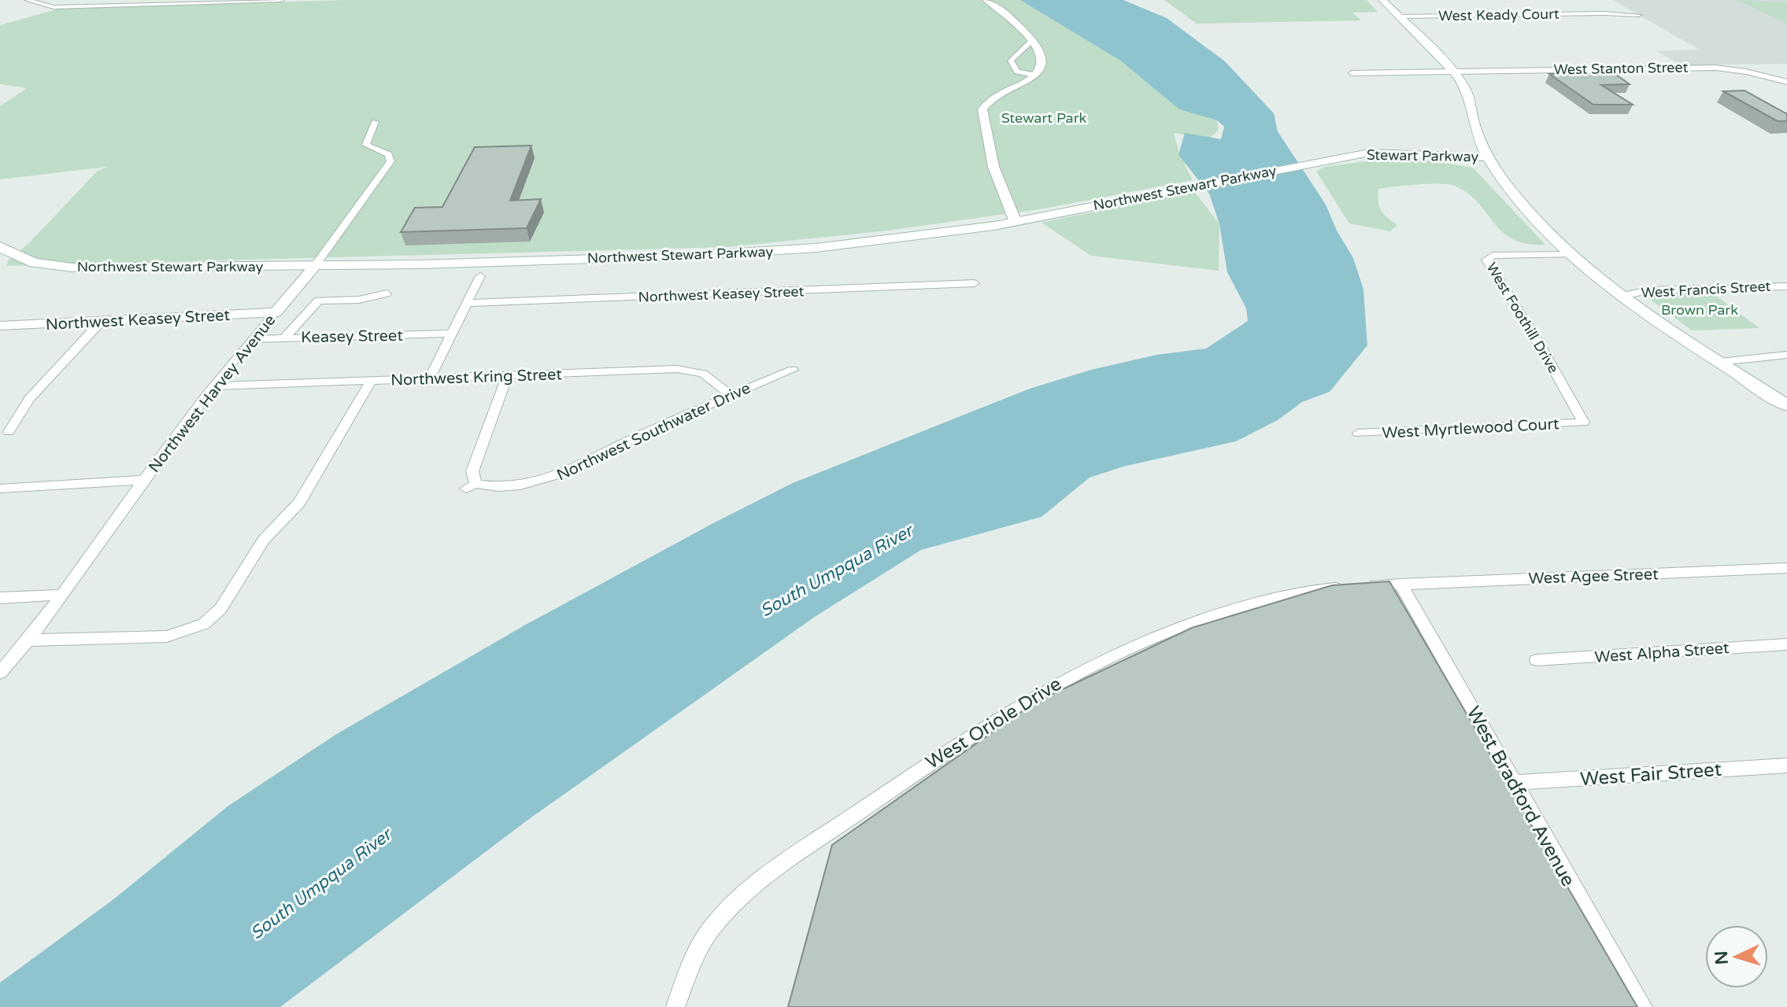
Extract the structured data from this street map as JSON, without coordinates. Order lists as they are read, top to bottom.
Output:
{
  "streets": {
    "main road": ["Stewart Parkway", "Northwest Stewart Parkway"],
    "street": [
      "West Keady Court",
      "West Stanton Street",
      "West Francis Street",
      "Northwest Keasey Street",
      "West Foothill Drive",
      "Keasey Street",
      "Northwest Kring Street",
      "Northwest Harvey Avenue",
      "West Myrtlewood Court",
      "Northwest Southwater Drive",
      "West Agee Street",
      "West Alpha Street",
      "West Oriole Drive",
      "West Fair Street",
      "West Bradford Avenue"
    ]
  },
  "crossings": [
    ["Stewart Parkway", "Northwest Stewart Parkway"],
    ["Northwest Stewart Parkway", "Northwest Harvey Avenue"],
    ["Northwest Keasey Street", "Northwest Harvey Avenue"],
    ["West Foothill Drive", "West Myrtlewood Court"],
    ["Keasey Street", "Northwest Harvey Avenue"],
    ["Northwest Kring Street", "Northwest Harvey Avenue"],
    ["Northwest Kring Street", "Northwest Southwater Drive"],
    ["West Agee Street", "West Oriole Drive"],
    ["West Agee Street", "West Bradford Avenue"],
    ["West Oriole Drive", "West Bradford Avenue"],
    ["West Fair Street", "West Bradford Avenue"]
  ],
  "water": ["South Umpqua River"],
  "parks": ["Stewart Park", "Brown Park"],
  "north": "left"
}
